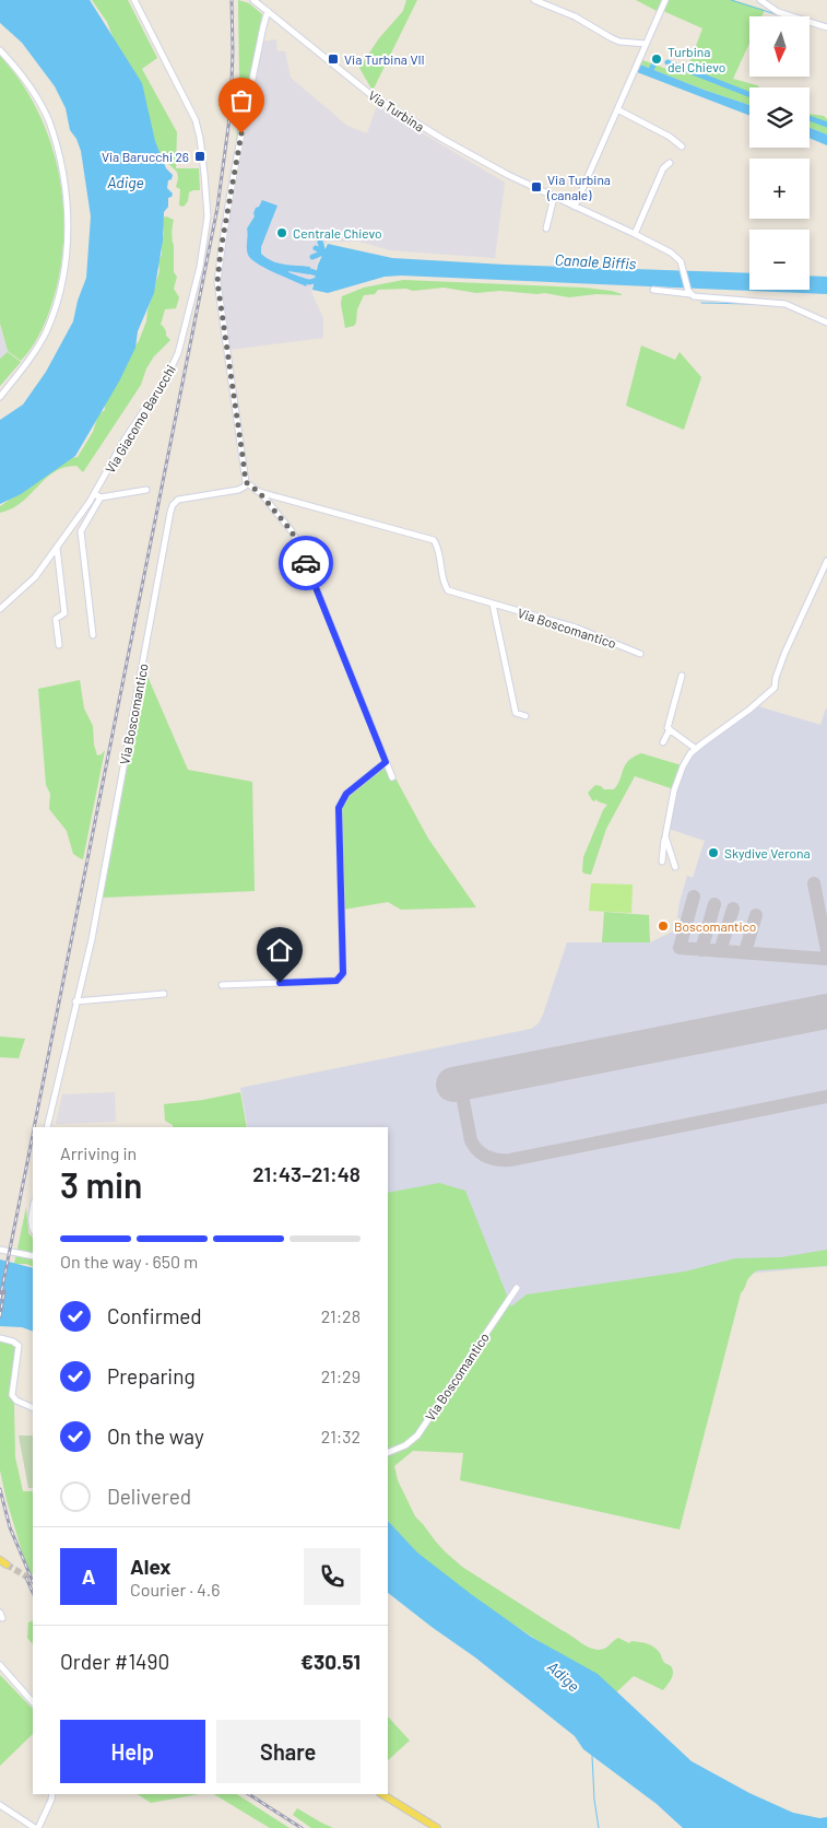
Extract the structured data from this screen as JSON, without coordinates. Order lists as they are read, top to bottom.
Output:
{
  "streets": {
    "street": ["Via Turbina", "Via Giacomo Barucchi", "Via Boscomantico"]
  },
  "water": ["Adige", "Canale Biffis"],
  "places": {
    "transit": ["Via Turbina VII", "Via Barucchi 26", "Via Turbina (canale)"],
    "other": [
      "Turbina del Chievo",
      "Centrale Chievo",
      "Skydive Verona",
      "Boscomantico"
    ]
  },
  "north": "bottom",
  "page": {
    "map_buttons": ["+", "−"],
    "heading": ["3 min", "Arriving in", "21:43–21:48"],
    "panel": [
      "Alex",
      "Courier · 4.6",
      "Order #1490",
      "€30.51"
    ],
    "bar": "On the way · 650 m",
    "list": [
      ["Confirmed", "21:28"],
      ["Preparing", "21:29"],
      ["On the way", "21:32"],
      "Delivered"
    ],
    "round": "A",
    "buttons": ["Help", "Share"]
  }
}
